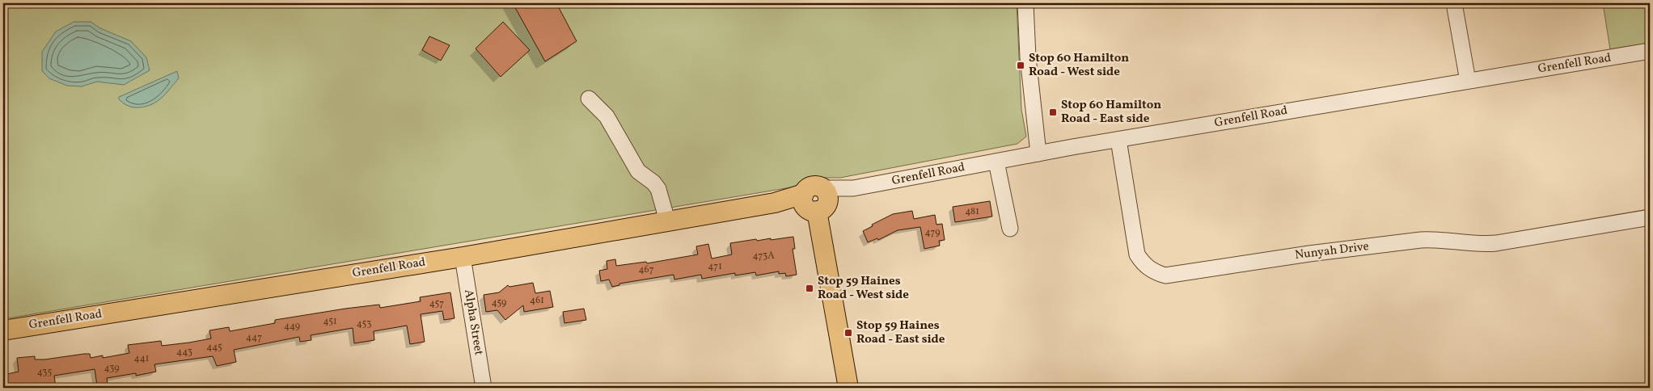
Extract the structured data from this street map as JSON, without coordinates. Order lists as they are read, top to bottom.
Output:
{
  "streets": {
    "main road": ["Grenfell Road"],
    "street": ["Nunyah Drive", "Alpha Street"]
  },
  "crossings": [
    ["Grenfell Road", "Nunyah Drive"],
    ["Grenfell Road", "Alpha Street"]
  ],
  "places": {
    "transit": [
      "Stop 60 Hamilton Road - West side",
      "Stop 60 Hamilton Road - East side",
      "Stop 59 Haines Road - West side",
      "Stop 59 Haines Road - East side"
    ]
  },
  "house_numbers": [
    "481",
    "479",
    "473A",
    "471",
    "467",
    "461",
    "459",
    "457",
    "451",
    "453",
    "449",
    "447",
    "445",
    "443",
    "441",
    "439",
    "435"
  ]
}
